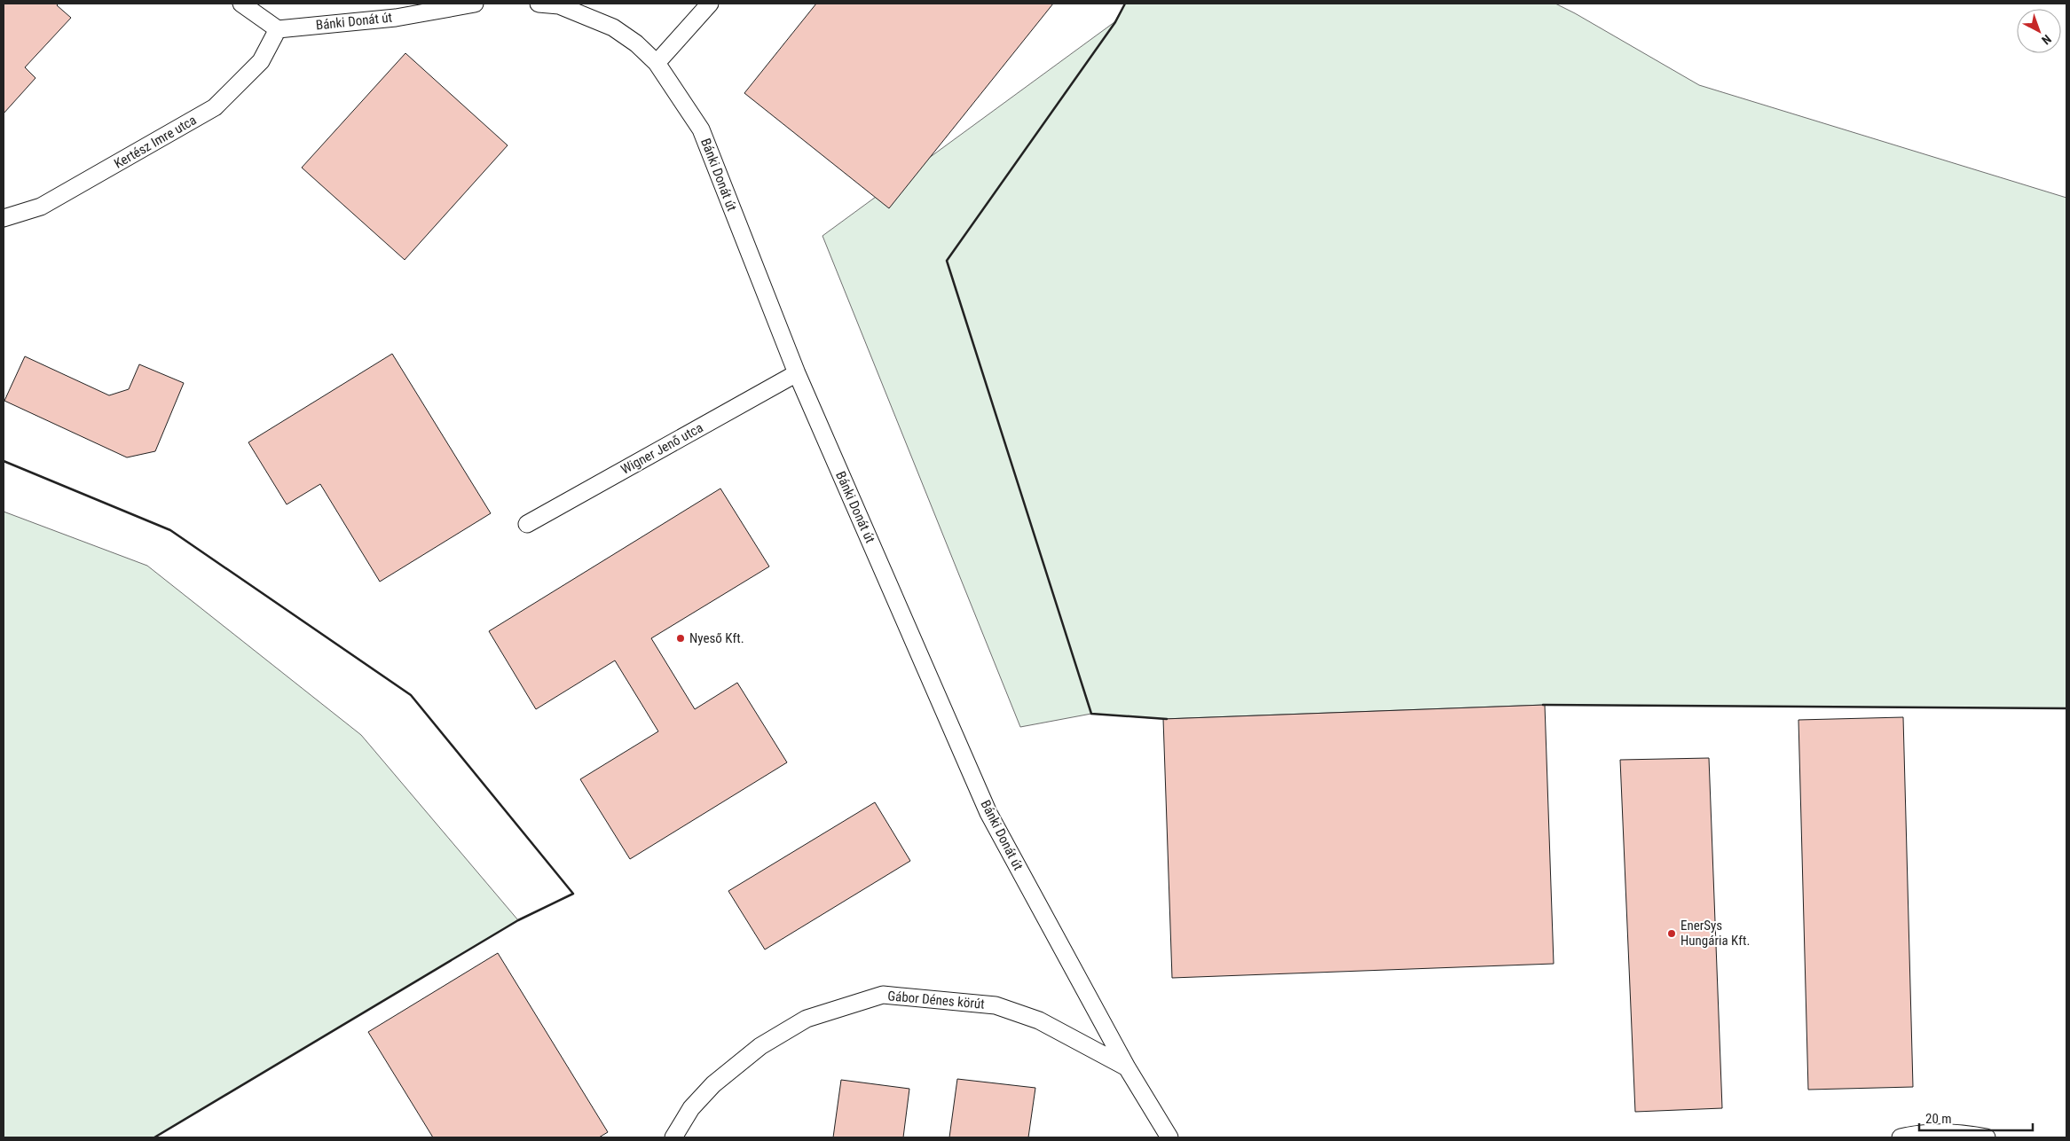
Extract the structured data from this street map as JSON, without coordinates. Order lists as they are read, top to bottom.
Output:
{
  "streets": {
    "lane": [
      "Bánki Donát út",
      "Kertész Imre utca",
      "Wigner Jenő utca",
      "Gábor Dénes körút"
    ]
  },
  "crossings": [
    ["Bánki Donát út", "Kertész Imre utca"],
    ["Bánki Donát út", "Wigner Jenő utca"],
    ["Bánki Donát út", "Gábor Dénes körút"]
  ],
  "places": ["Nyeső Kft.", "EnerSys Hungária Kft."],
  "scale_bar": "20 m",
  "north": "bottom right"
}
